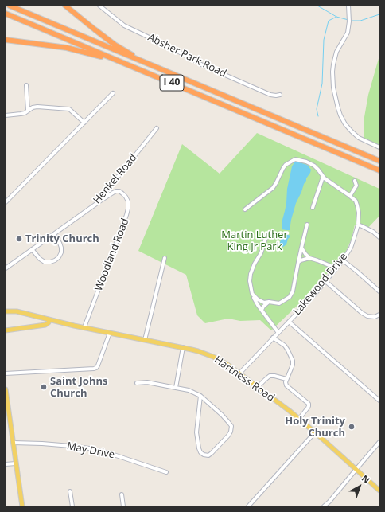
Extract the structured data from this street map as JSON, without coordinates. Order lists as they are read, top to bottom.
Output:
{
  "streets": {
    "highway": ["I 40"],
    "main road": ["Hartness Road"],
    "street": [
      "Absher Park Road",
      "Henkel Road",
      "Woodland Road",
      "Lakewood Drive",
      "May Drive"
    ]
  },
  "crossings": [
    ["Henkel Road", "Woodland Road"],
    ["Woodland Road", "Hartness Road"],
    ["Lakewood Drive", "Hartness Road"]
  ],
  "parks": ["Martin Luther King Jr Park"],
  "places": ["Trinity Church", "Saint Johns Church", "Holy Trinity Church"],
  "north": "top right"
}
